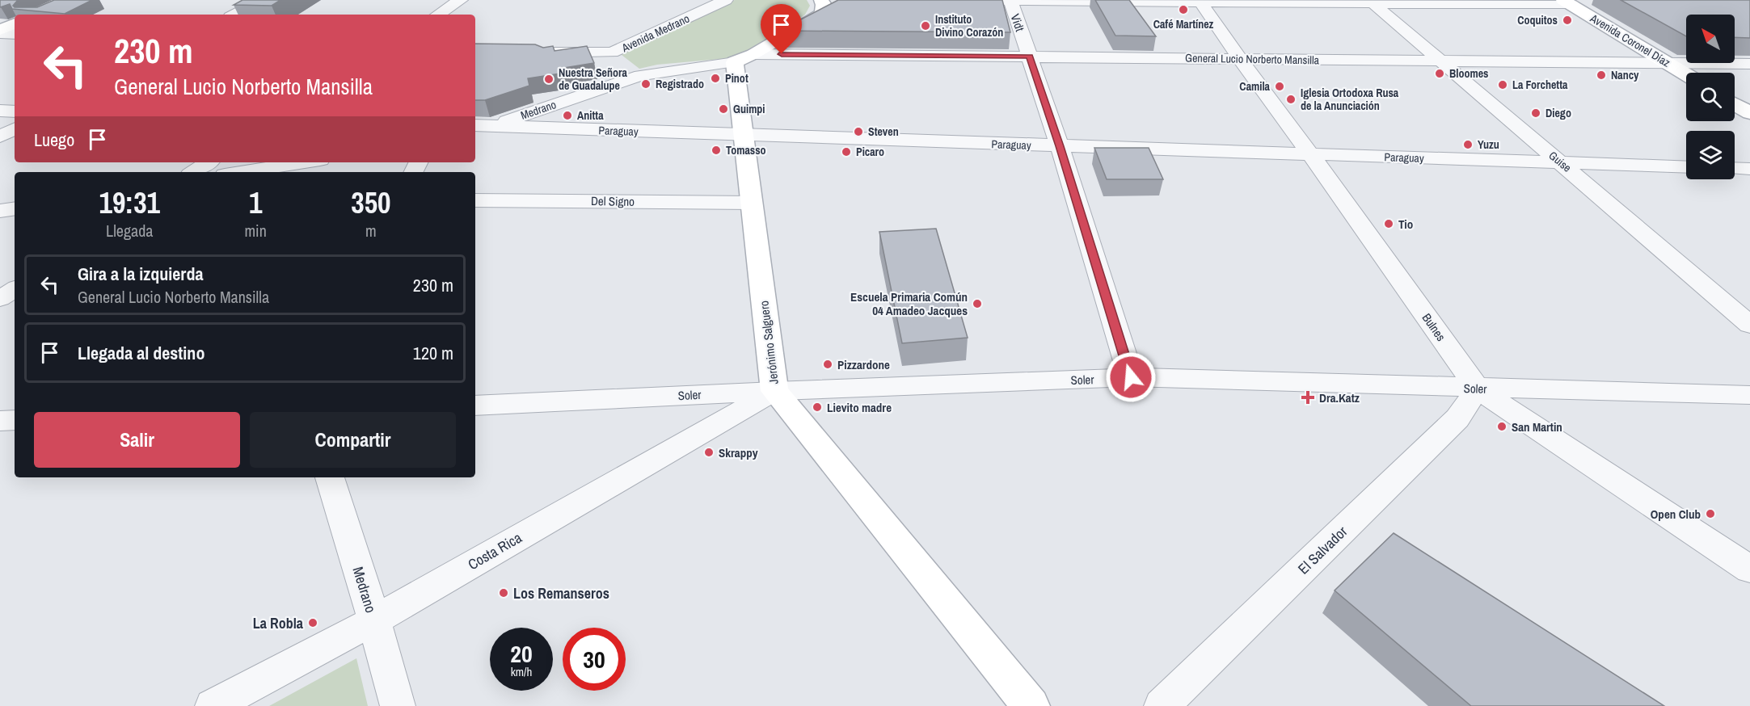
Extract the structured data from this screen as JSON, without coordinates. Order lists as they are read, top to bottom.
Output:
{
  "streets": {
    "street": [
      "Vidt",
      "Avenida Medrano",
      "Avenida Coronel Díaz",
      "General Lucio Norberto Mansilla",
      "Medrano",
      "Paraguay",
      "Guise",
      "Del Signo",
      "Bulnes",
      "Jerónimo Salguero",
      "Soler",
      "El Salvador",
      "Costa Rica"
    ]
  },
  "crossings": [
    ["Vidt", "General Lucio Norberto Mansilla"],
    ["Vidt", "Paraguay"],
    ["Vidt", "Soler"],
    ["Avenida Coronel Díaz", "General Lucio Norberto Mansilla"],
    ["General Lucio Norberto Mansilla", "Guise"],
    ["General Lucio Norberto Mansilla", "Bulnes"],
    ["Medrano", "Paraguay"],
    ["Medrano", "Jerónimo Salguero"],
    ["Medrano", "Costa Rica"],
    ["Paraguay", "Guise"],
    ["Paraguay", "Bulnes"],
    ["Paraguay", "Jerónimo Salguero"],
    ["Del Signo", "Jerónimo Salguero"],
    ["Bulnes", "Soler"],
    ["Bulnes", "El Salvador"],
    ["Jerónimo Salguero", "Soler"],
    ["Jerónimo Salguero", "Costa Rica"],
    ["Soler", "El Salvador"],
    ["Soler", "Costa Rica"]
  ],
  "places": {
    "other": [
      "Café Martínez",
      "Coquitos",
      "Instituto Divino Corazón",
      "Bloomes",
      "Nancy",
      "Pinot",
      "Nuestra Señora de Guadalupe",
      "Registrado",
      "La Forchetta",
      "Camila",
      "Iglesia Ortodoxa Rusa de la Anunciación",
      "Guimpi",
      "Diego",
      "Anitta",
      "Steven",
      "Yuzu",
      "Tomasso",
      "Picaro",
      "Tio",
      "Escuela Primaria Común 04 Amadeo Jacques",
      "Pizzardone",
      "Lievito madre",
      "San Martin",
      "Skrappy",
      "Open Club",
      "Los Remanseros",
      "La Robla"
    ],
    "health": ["Dra.Katz"]
  },
  "north": "top left",
  "page": {
    "turn": ["230 m", "General Lucio Norberto Mansilla"],
    "then": "Luego",
    "eta": [
      "19:31",
      "Llegada",
      "1",
      "min",
      "350",
      "m"
    ],
    "list": [
      {
        "name": "Gira a la izquierda",
        "note": "General Lucio Norberto Mansilla",
        "value": "230 m"
      },
      {
        "name": "Llegada al destino",
        "value": "120 m"
      }
    ],
    "buttons": ["Salir", "Compartir"],
    "speed": "20 km/h",
    "limit": "30"
  }
}
